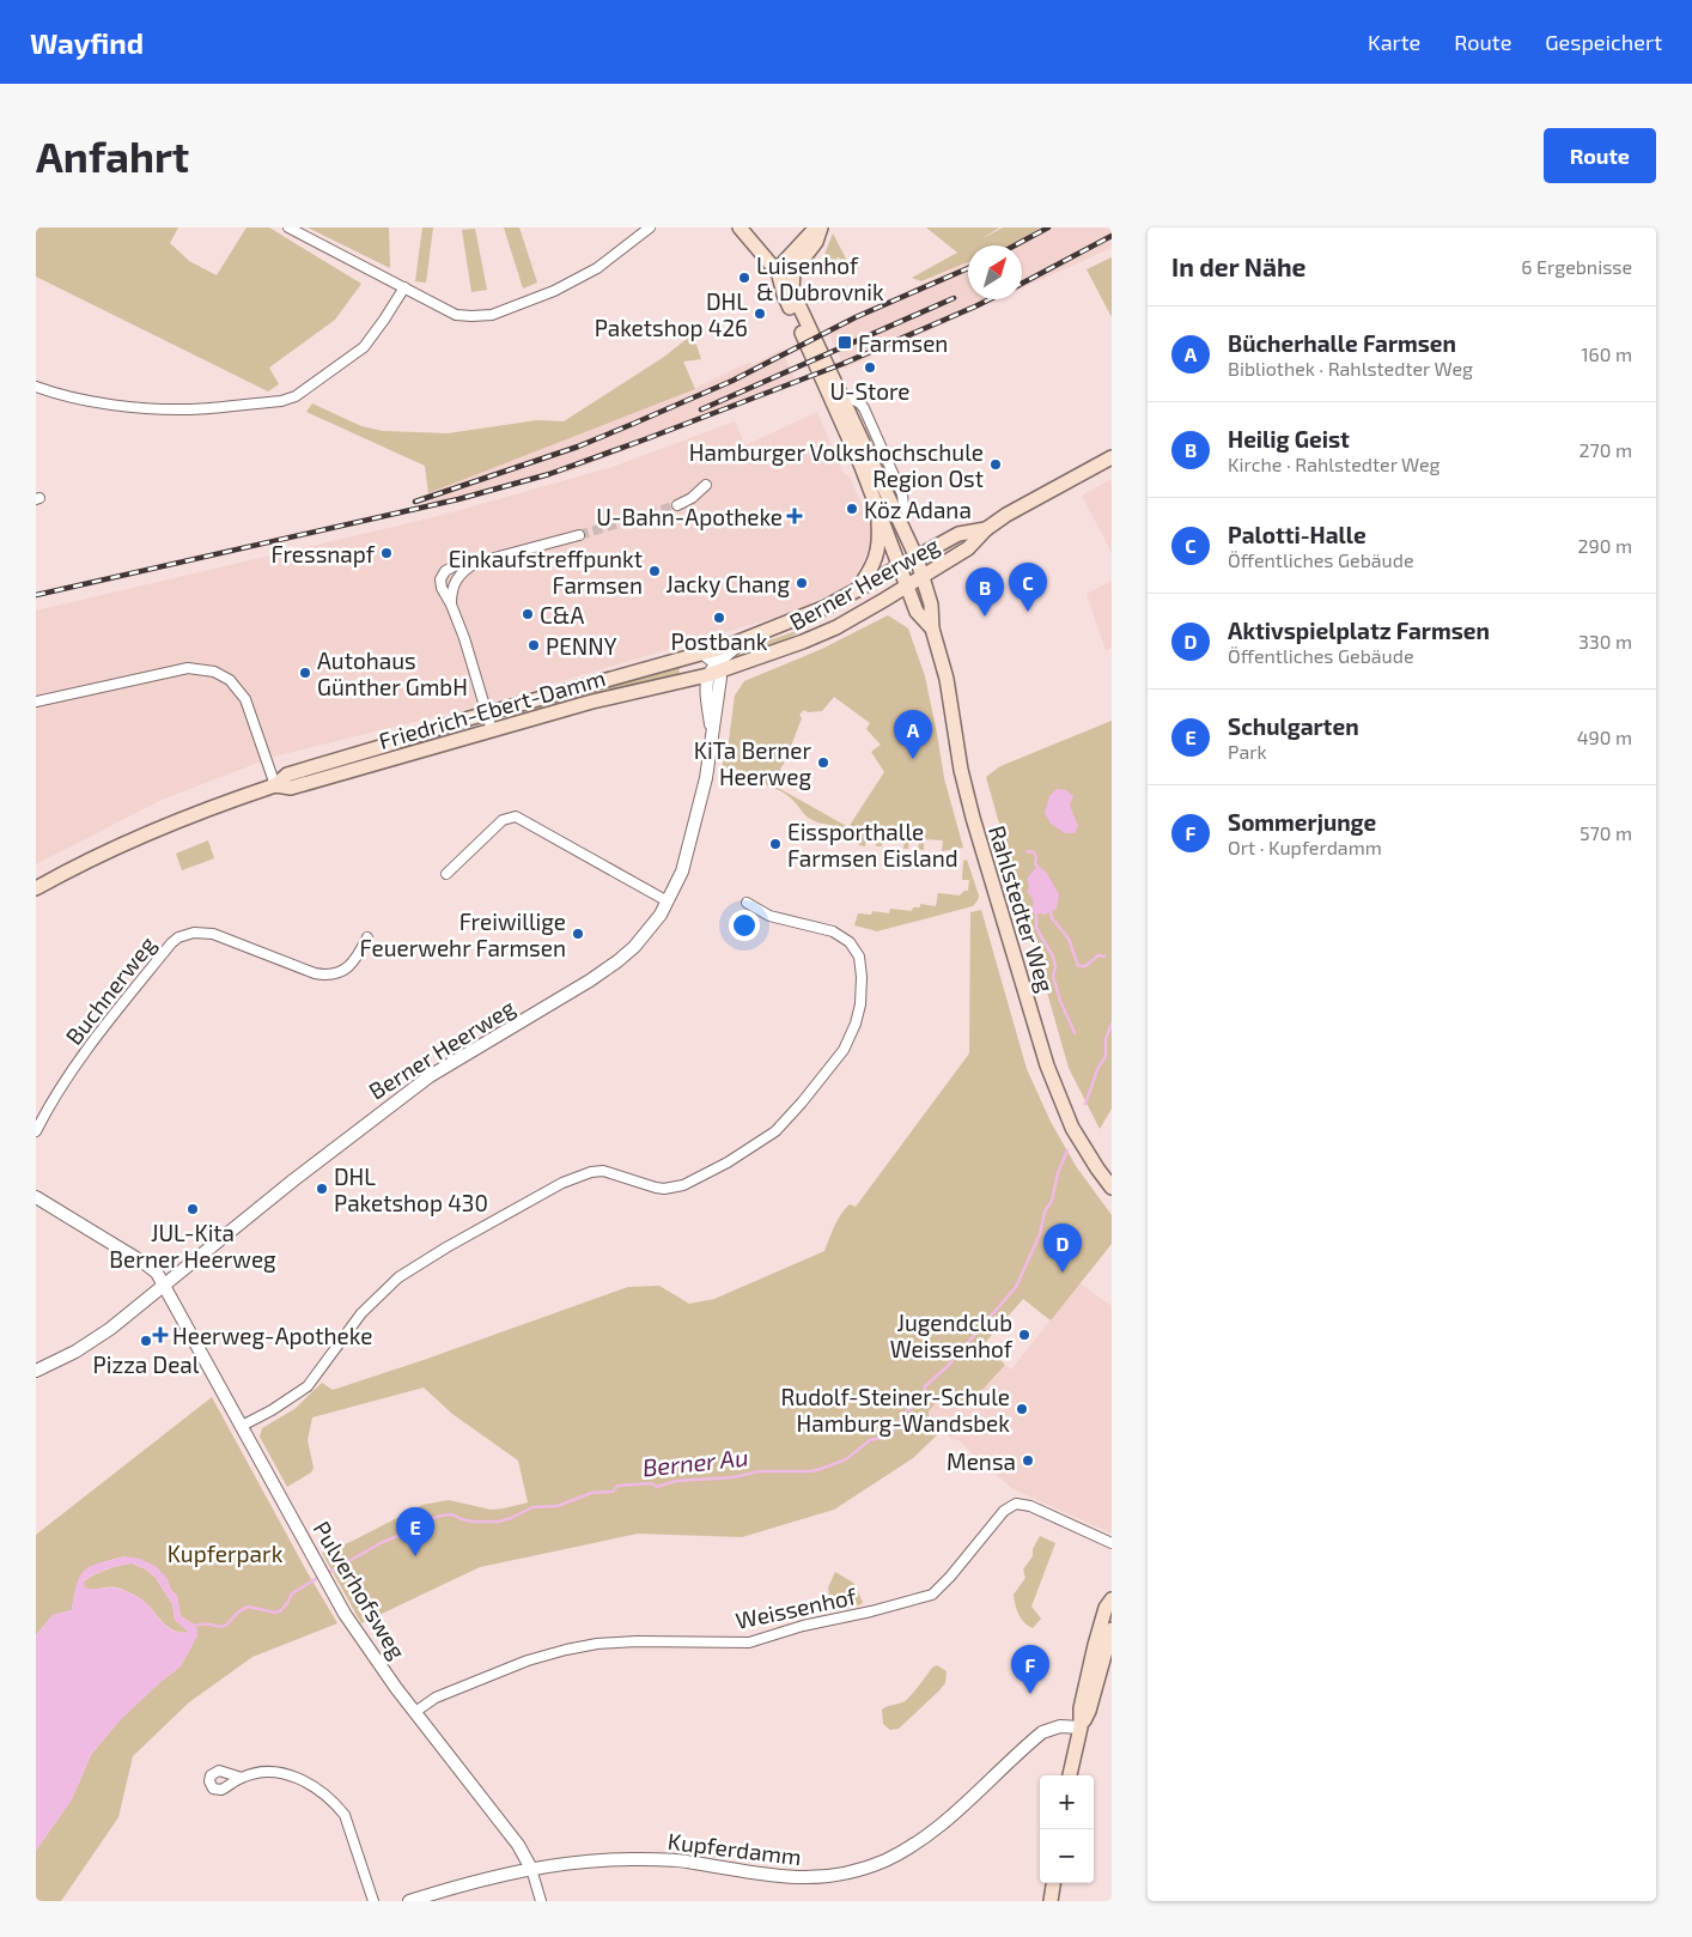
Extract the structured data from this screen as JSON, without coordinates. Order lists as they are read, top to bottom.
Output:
{
  "streets": {
    "main road": ["Berner Heerweg", "Friedrich-Ebert-Damm", "Rahlstedter Weg"],
    "street": [
      "Buchnerweg",
      "Pulverhofsweg",
      "Weissenhof",
      "Kupferdamm"
    ]
  },
  "crossings": [
    ["Berner Heerweg", "Friedrich-Ebert-Damm"],
    ["Berner Heerweg", "Rahlstedter Weg"],
    ["Berner Heerweg", "Pulverhofsweg"],
    ["Pulverhofsweg", "Weissenhof"],
    ["Pulverhofsweg", "Kupferdamm"]
  ],
  "water": ["Berner Au"],
  "parks": ["Kupferpark"],
  "places": {
    "other": [
      "Luisenhof & Dubrovnik",
      "DHL Paketshop 426",
      "U-Store",
      "Hamburger Volkshochschule Region Ost",
      "Köz Adana",
      "Fressnapf",
      "Einkaufstreffpunkt Farmsen",
      "Jacky Chang",
      "C&A",
      "Postbank",
      "PENNY",
      "Autohaus Günther GmbH",
      "KiTa Berner Heerweg",
      "Eissporthalle Farmsen Eisland",
      "Freiwillige Feuerwehr Farmsen",
      "DHL Paketshop 430",
      "JUL-Kita Berner Heerweg",
      "Jugendclub Weissenhof",
      "Pizza Deal",
      "Rudolf-Steiner-Schule Hamburg-Wandsbek",
      "Mensa"
    ],
    "transit": ["Farmsen"],
    "health": ["U-Bahn-Apotheke", "Heerweg-Apotheke"]
  },
  "north": "top right",
  "page": {
    "header": "Wayfind",
    "nav": ["Karte", "Route", "Gespeichert"],
    "buttons": "Route",
    "title": "Anfahrt",
    "heading": ["In der Nähe", "6 Ergebnisse"],
    "list": [
      {
        "mark": "A",
        "name": "Bücherhalle Farmsen",
        "note": "Bibliothek · Rahlstedter Weg",
        "value": "160 m"
      },
      {
        "mark": "B",
        "name": "Heilig Geist",
        "note": "Kirche · Rahlstedter Weg",
        "value": "270 m"
      },
      {
        "mark": "C",
        "name": "Palotti-Halle",
        "note": "Öffentliches Gebäude",
        "value": "290 m"
      },
      {
        "mark": "D",
        "name": "Aktivspielplatz Farmsen",
        "note": "Öffentliches Gebäude",
        "value": "330 m"
      },
      {
        "mark": "E",
        "name": "Schulgarten",
        "note": "Park",
        "value": "490 m"
      },
      {
        "mark": "F",
        "name": "Sommerjunge",
        "note": "Ort · Kupferdamm",
        "value": "570 m"
      }
    ],
    "pins": [
      "C",
      "B",
      "A",
      "D",
      "E",
      "F"
    ],
    "map_buttons": ["+", "−"]
  }
}
